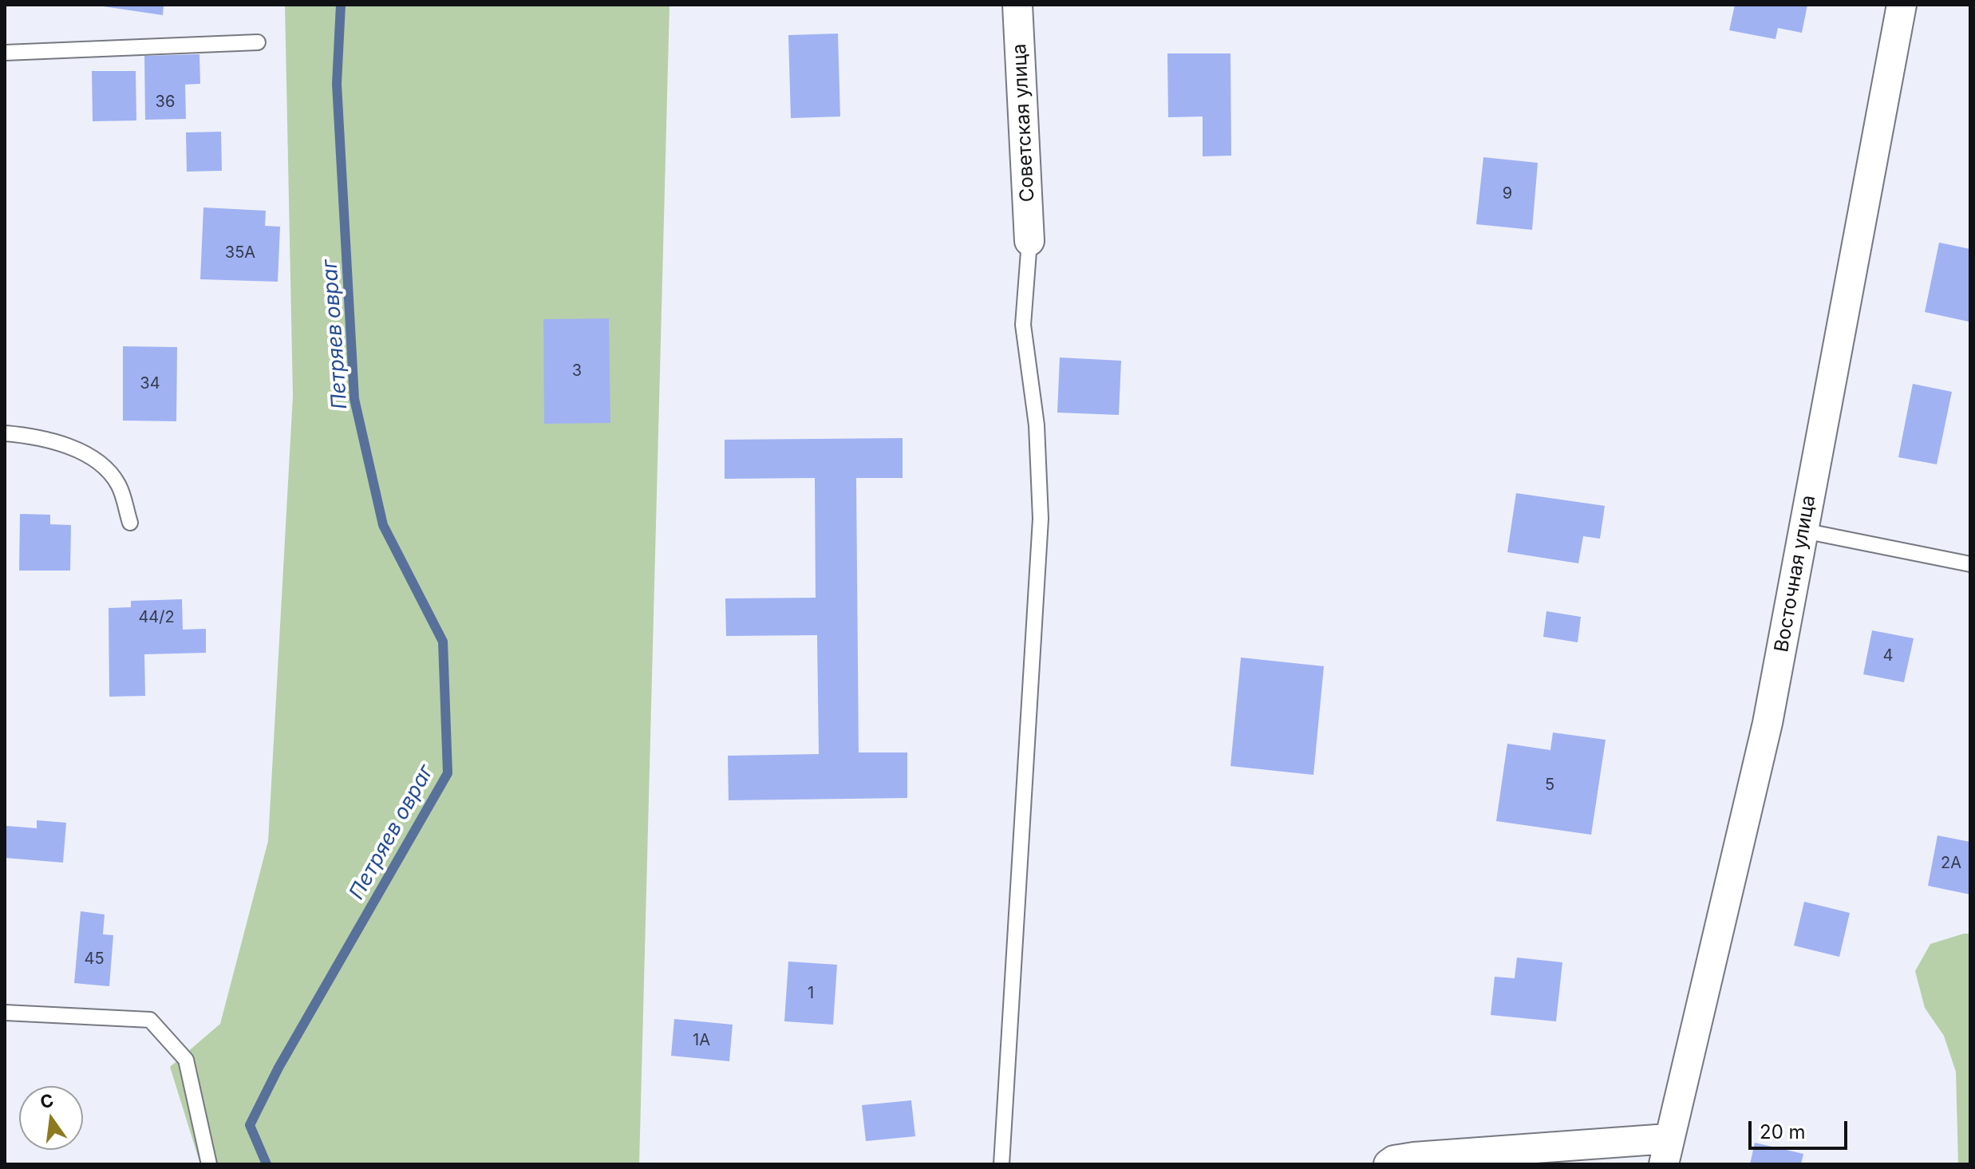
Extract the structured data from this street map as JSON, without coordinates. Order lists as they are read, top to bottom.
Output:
{
  "streets": {
    "street": ["Советская улица", "Восточная улица"]
  },
  "water": ["Петряев овраг"],
  "house_numbers": [
    "36",
    "9",
    "35А",
    "3",
    "34",
    "44/2",
    "4",
    "5",
    "2А",
    "45",
    "1",
    "1А"
  ],
  "scale_bar": "20 m",
  "north": "top"
}
